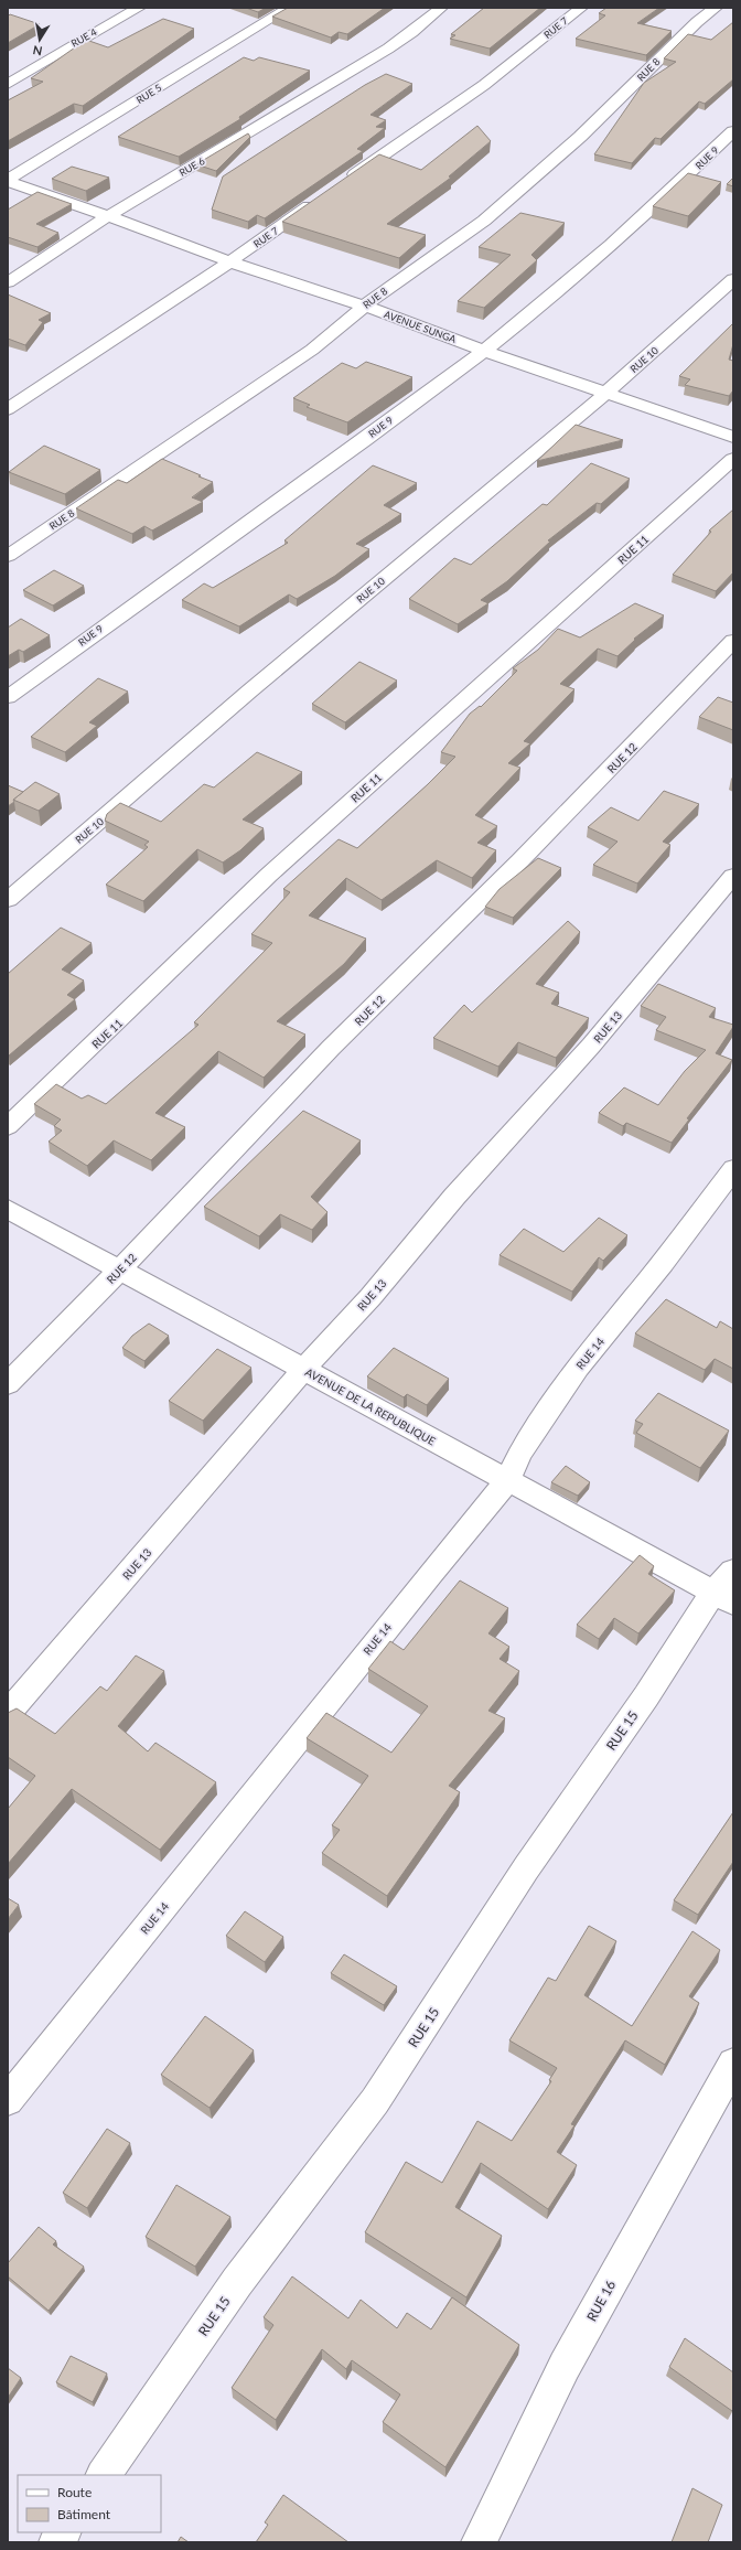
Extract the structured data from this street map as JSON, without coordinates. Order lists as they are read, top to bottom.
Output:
{
  "streets": {
    "street": [
      "RUE 7",
      "RUE 4",
      "RUE 8",
      "RUE 5",
      "RUE 9",
      "RUE 6",
      "AVENUE SUNGA",
      "RUE 10",
      "RUE 11",
      "RUE 12",
      "RUE 13",
      "RUE 14",
      "AVENUE DE LA REPUBLIQUE",
      "RUE 15",
      "RUE 16"
    ]
  },
  "crossings": [
    ["RUE 7", "AVENUE SUNGA"],
    ["RUE 8", "AVENUE SUNGA"],
    ["RUE 5", "AVENUE SUNGA"],
    ["RUE 9", "AVENUE SUNGA"],
    ["RUE 6", "AVENUE SUNGA"],
    ["AVENUE SUNGA", "RUE 10"],
    ["RUE 12", "AVENUE DE LA REPUBLIQUE"],
    ["RUE 13", "AVENUE DE LA REPUBLIQUE"],
    ["RUE 14", "AVENUE DE LA REPUBLIQUE"],
    ["AVENUE DE LA REPUBLIQUE", "RUE 15"]
  ],
  "legend": ["Route", "Bâtiment"],
  "north": "bottom"
}
